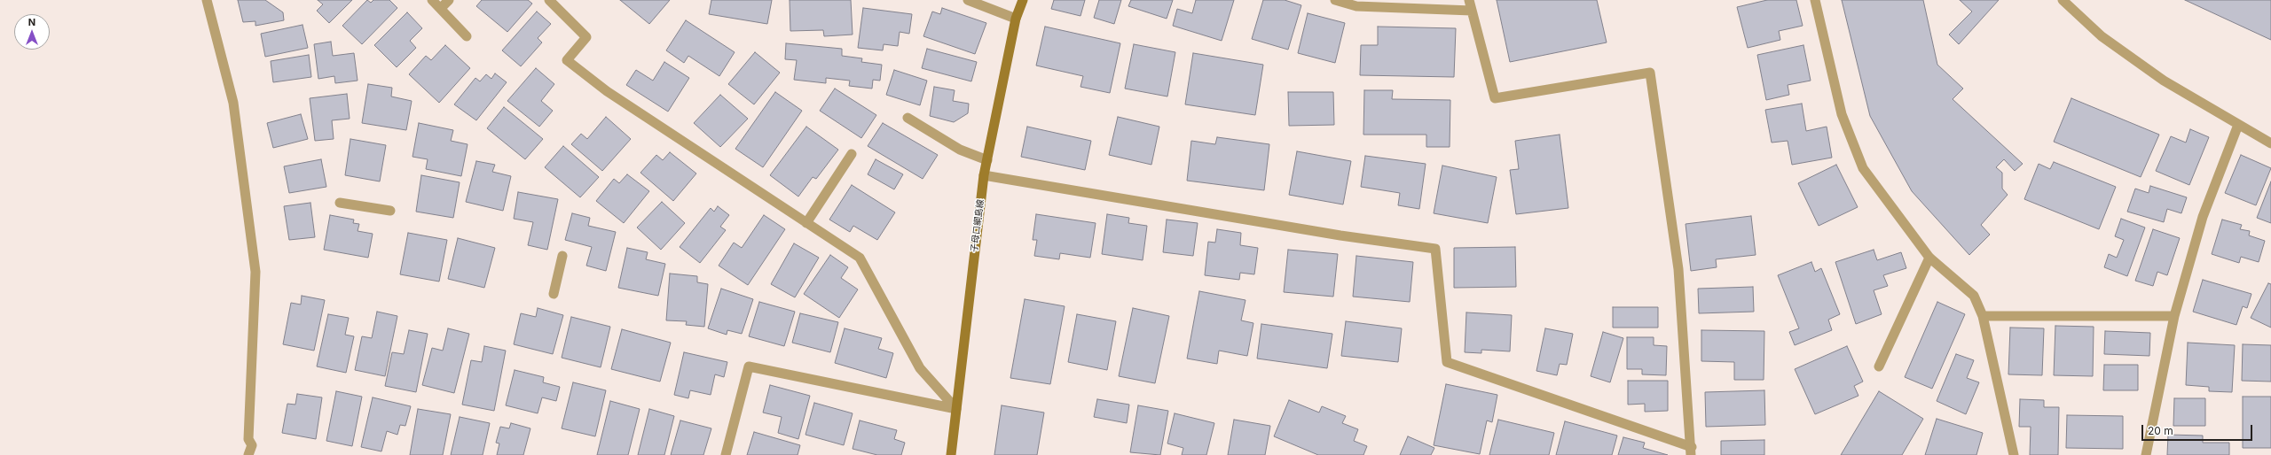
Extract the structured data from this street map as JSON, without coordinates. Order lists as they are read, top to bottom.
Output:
{
  "streets": {
    "main road": ["子母口綱島線"]
  },
  "scale_bar": "20 m",
  "north": "top"
}
